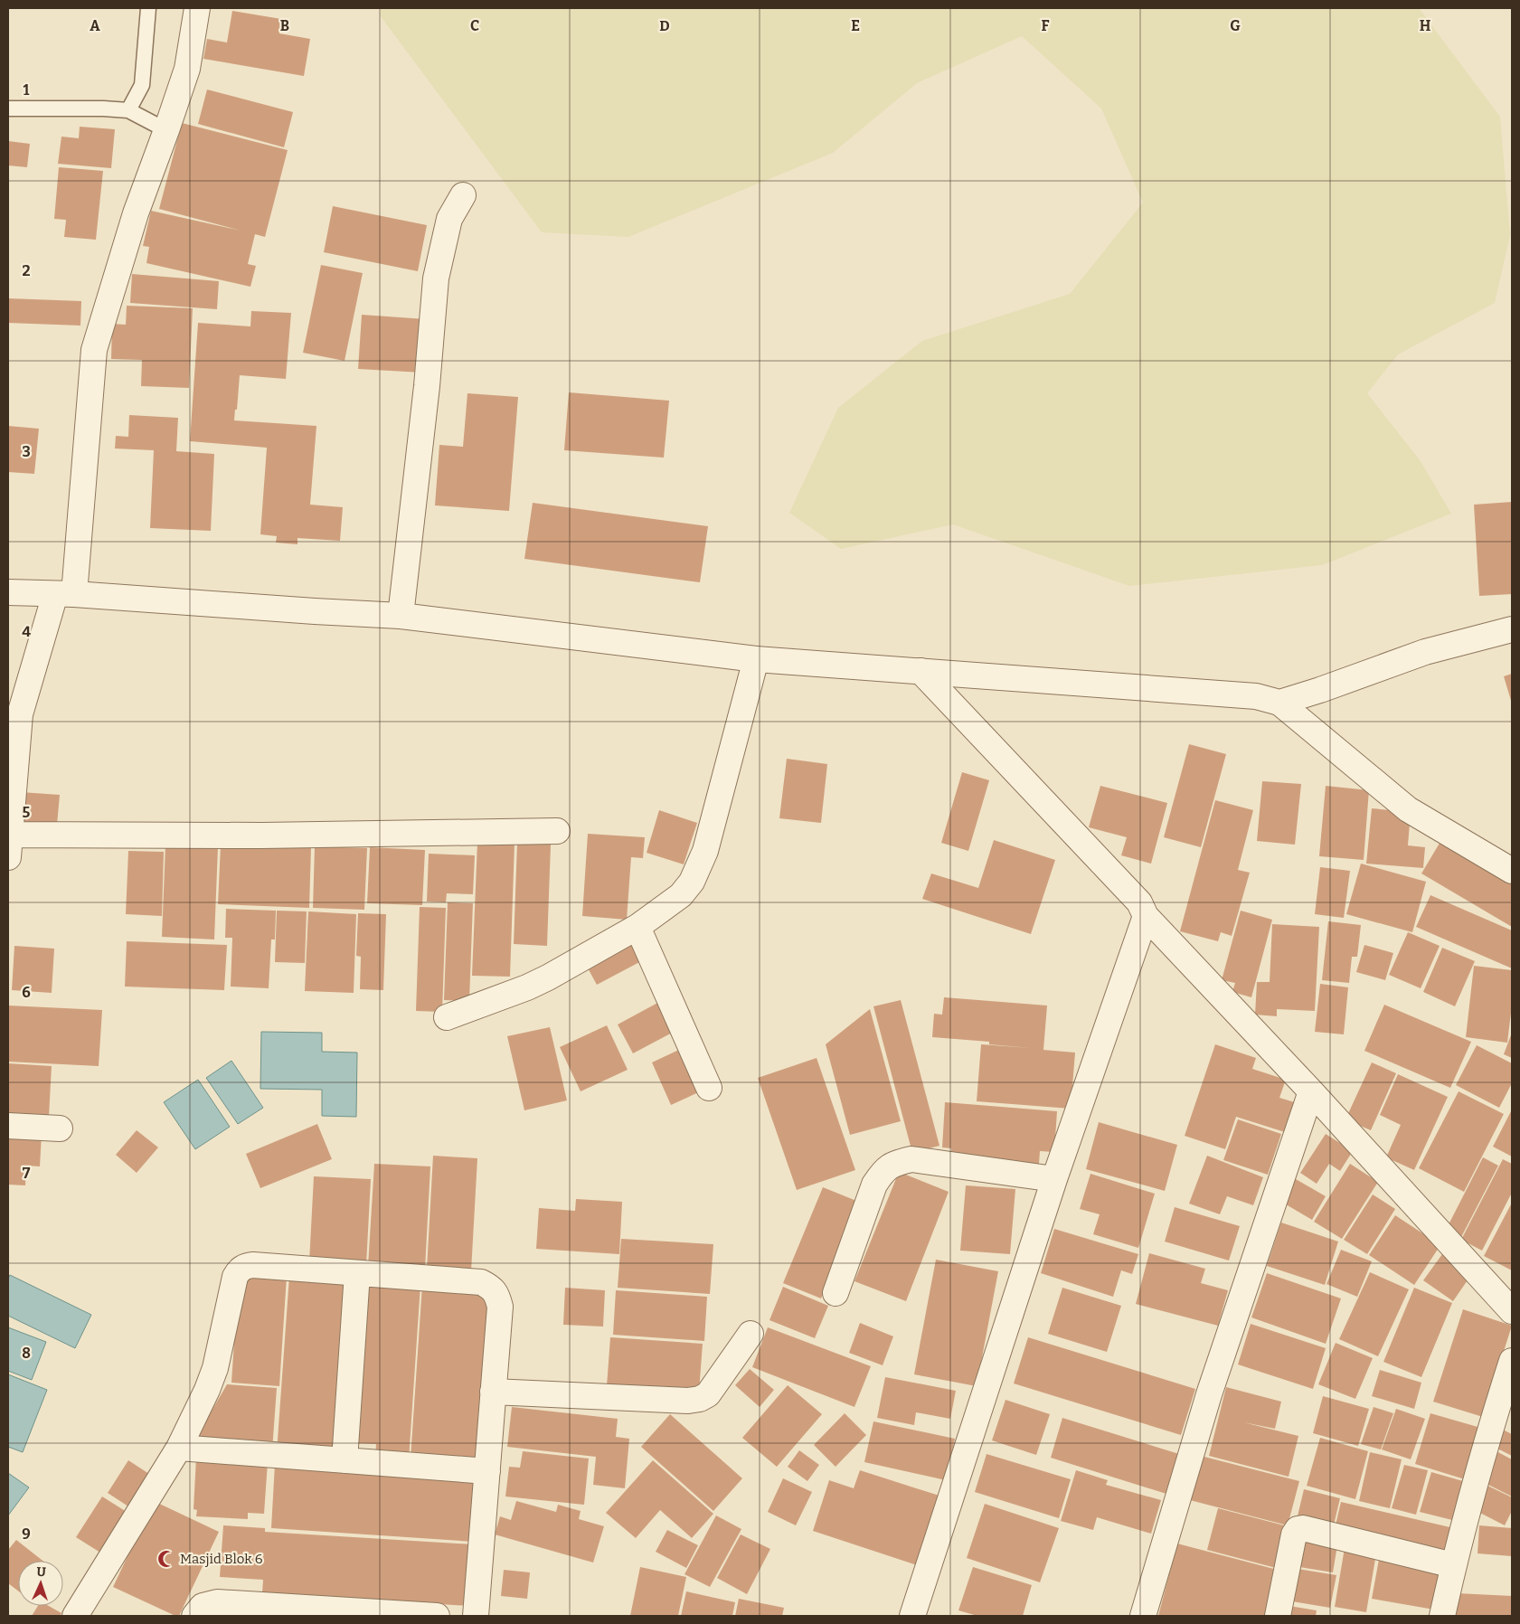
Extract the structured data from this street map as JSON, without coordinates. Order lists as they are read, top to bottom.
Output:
{
  "places": {
    "mosque": ["Masjid Blok 6"]
  },
  "north": "top",
  "grid": {
    "columns": [
      "A",
      "B",
      "C",
      "D",
      "E",
      "F",
      "G",
      "H"
    ],
    "rows": [
      "1",
      "2",
      "3",
      "4",
      "5",
      "6",
      "7",
      "8",
      "9"
    ]
  }
}
